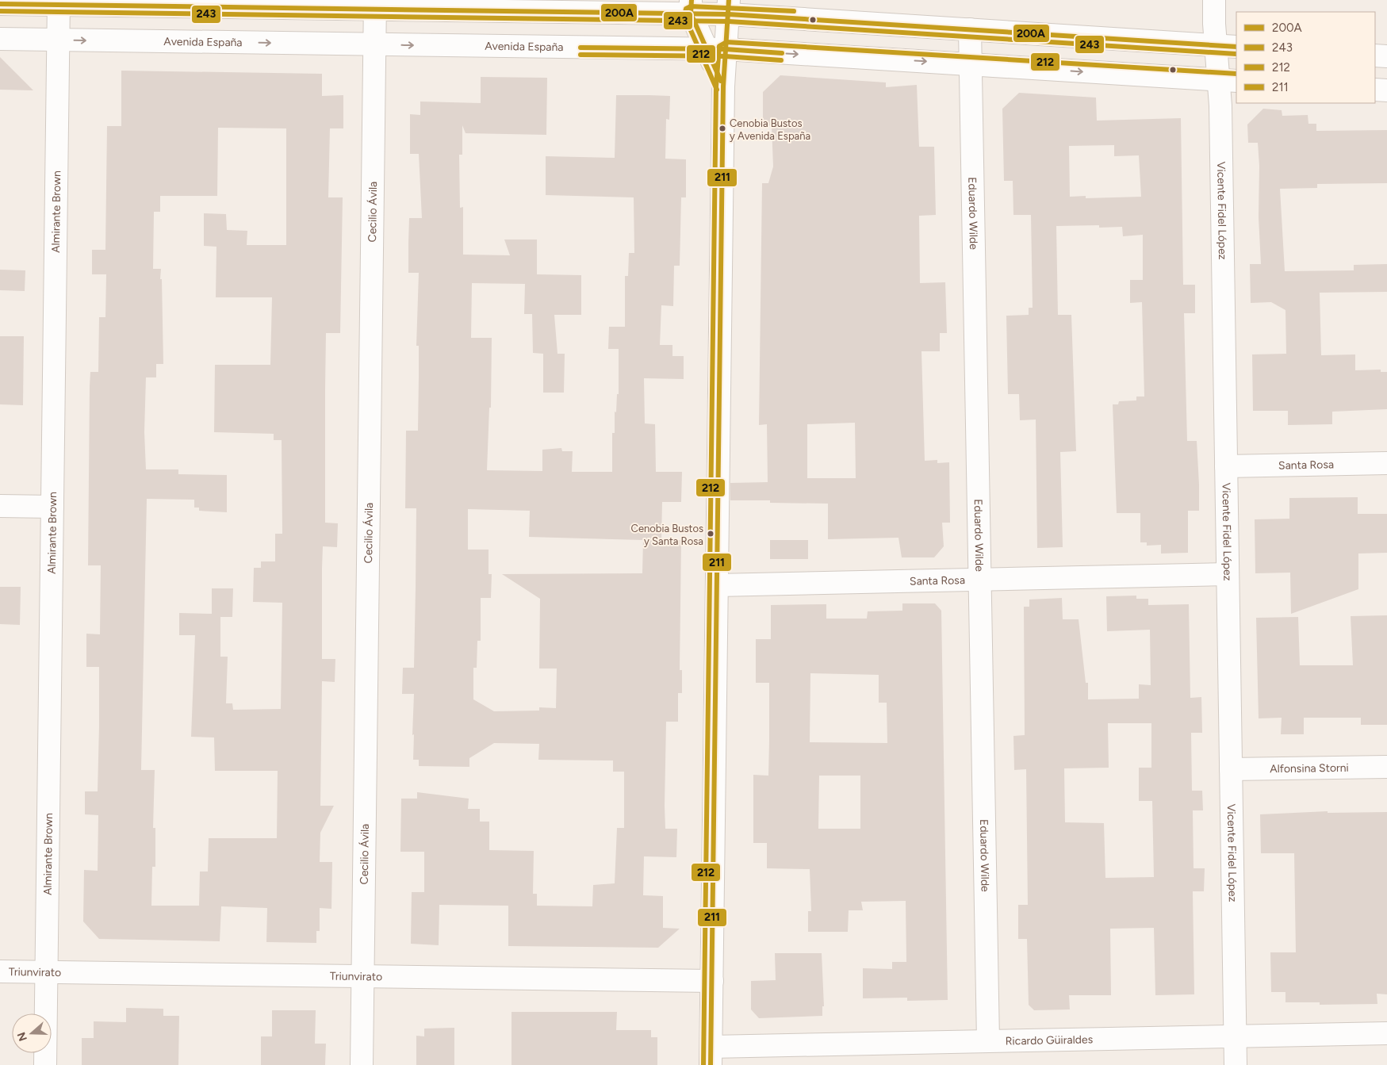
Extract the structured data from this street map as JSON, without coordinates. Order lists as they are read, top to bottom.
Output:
{
  "streets": {
    "street": [
      "Avenida España",
      "Vicente Fidel López",
      "Almirante Brown",
      "Cecilio Ávila",
      "Eduardo Wilde",
      "Santa Rosa",
      "Alfonsina Storni",
      "Triunvirato",
      "Ricardo Güiraldes"
    ]
  },
  "crossings": [
    ["Avenida España", "Vicente Fidel López"],
    ["Avenida España", "Almirante Brown"],
    ["Avenida España", "Cecilio Ávila"],
    ["Avenida España", "Eduardo Wilde"],
    ["Vicente Fidel López", "Santa Rosa"],
    ["Vicente Fidel López", "Alfonsina Storni"],
    ["Vicente Fidel López", "Ricardo Güiraldes"],
    ["Almirante Brown", "Triunvirato"],
    ["Cecilio Ávila", "Triunvirato"],
    ["Eduardo Wilde", "Santa Rosa"],
    ["Eduardo Wilde", "Ricardo Güiraldes"]
  ],
  "places": ["Cenobia Bustos y Avenida España", "Cenobia Bustos y Santa Rosa"],
  "lines": [
    "transit line 211",
    "transit line 200A",
    "transit line 212",
    "transit line 243"
  ],
  "legend": [
    "200A",
    "243",
    "212",
    "211"
  ],
  "north": "left"
}
